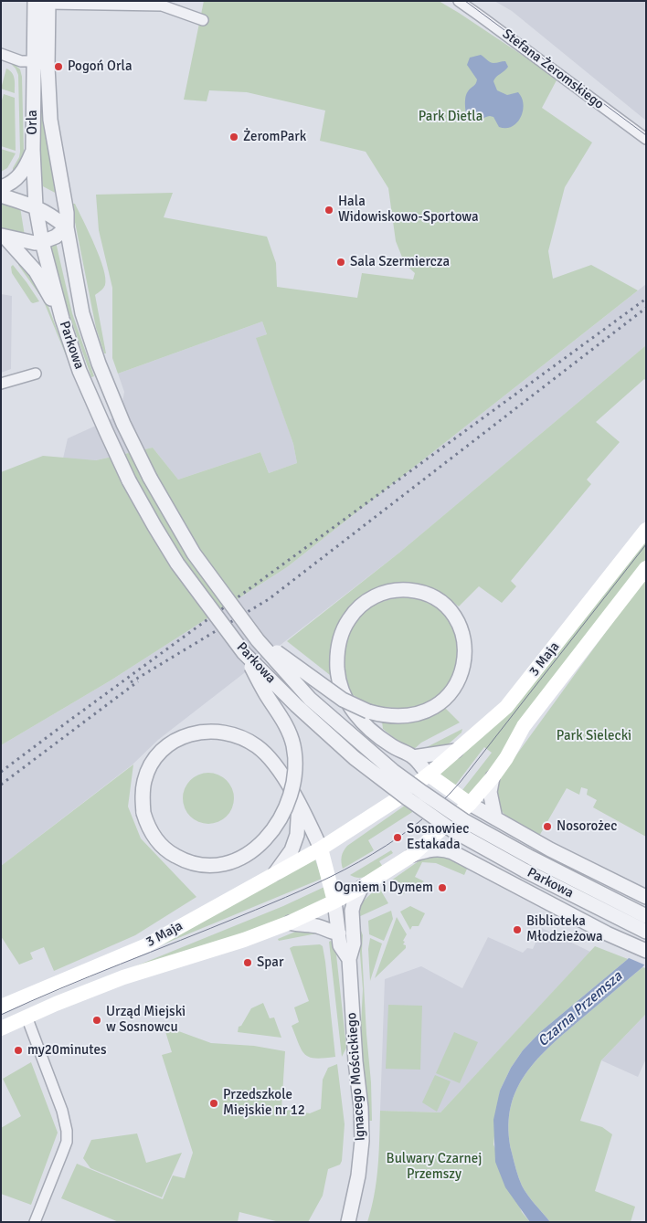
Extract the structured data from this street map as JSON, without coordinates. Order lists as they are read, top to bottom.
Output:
{
  "streets": {
    "main road": ["3 Maja"],
    "street": [
      "Stefana Żeromskiego",
      "Orla",
      "Parkowa",
      "Ignacego Mościckiego"
    ]
  },
  "crossings": [
    ["Orla", "Parkowa"],
    ["3 Maja", "Ignacego Mościckiego"]
  ],
  "water": ["Czarna Przemsza"],
  "parks": ["Park Dietla", "Park Sielecki", "Bulwary Czarnej Przemszy"],
  "places": [
    "Pogoń Orla",
    "ŻeromPark",
    "Hala Widowiskowo-Sportowa",
    "Sala Szermiercza",
    "Nosorożec",
    "Sosnowiec Estakada",
    "Ogniem i Dymem",
    "Biblioteka Młodzieżowa",
    "Spar",
    "Urząd Miejski w Sosnowcu",
    "my20minutes",
    "Przedszkole Miejskie nr 12"
  ]
}
